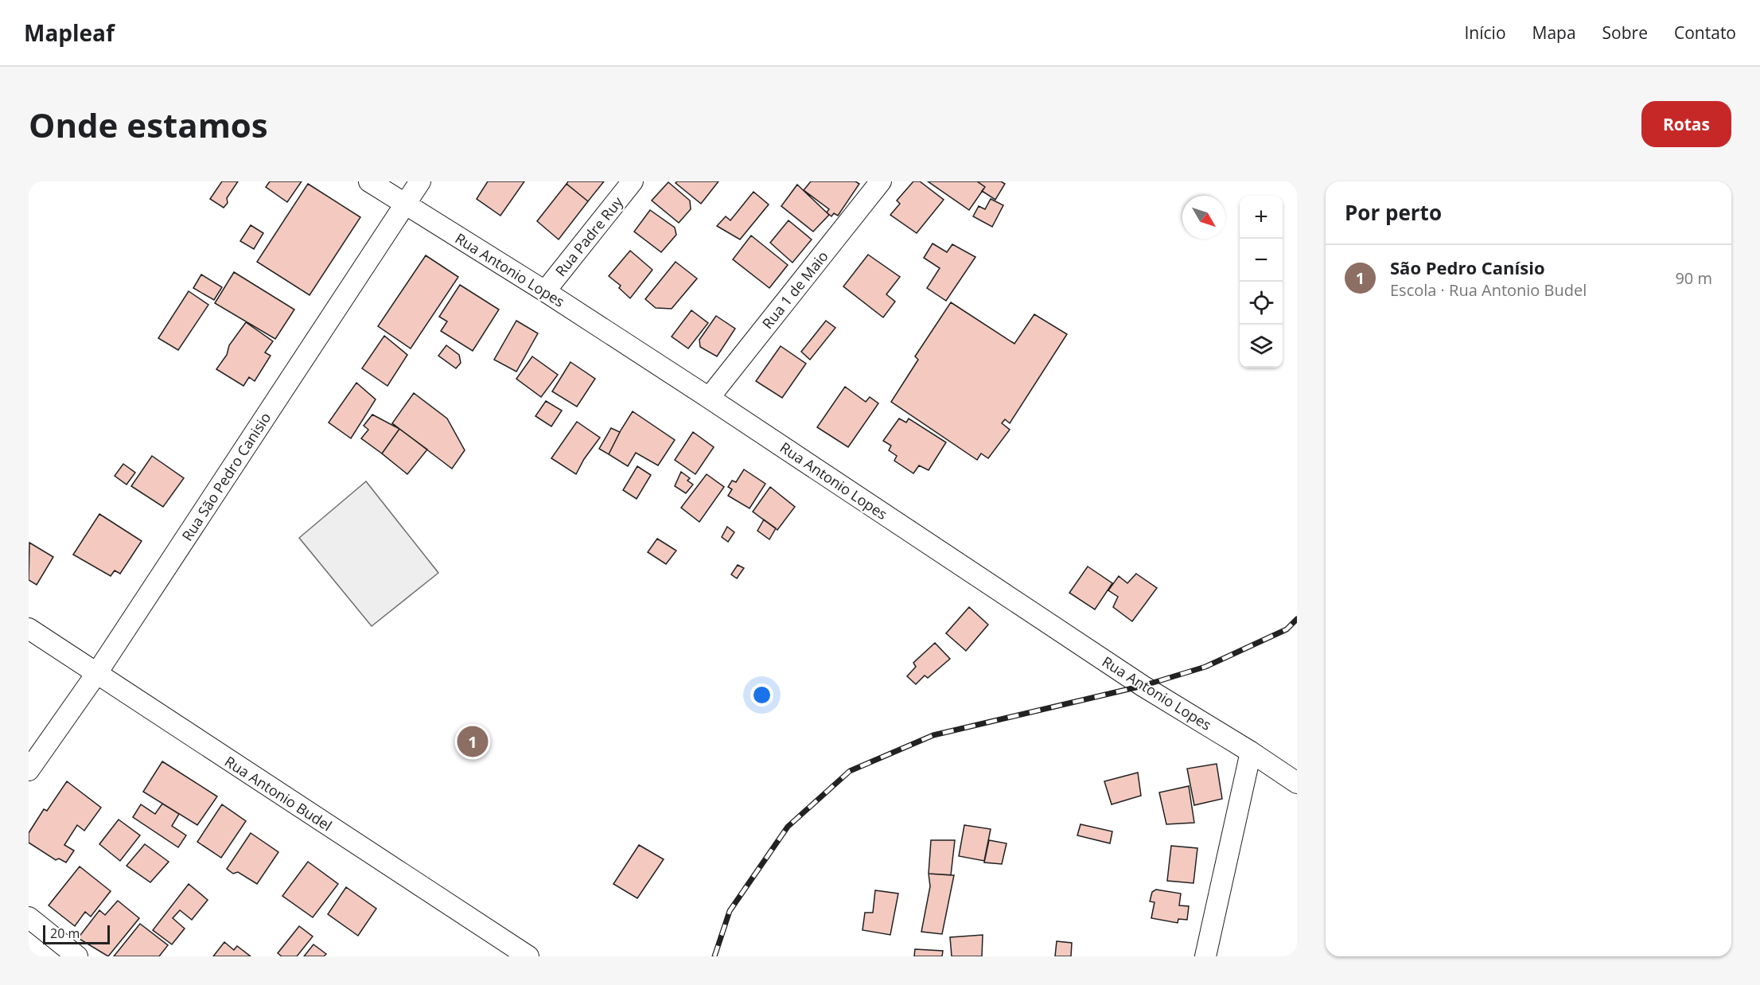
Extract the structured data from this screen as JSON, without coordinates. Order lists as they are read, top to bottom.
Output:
{
  "streets": {
    "street": [
      "Rua Padre Ruy",
      "Rua Antonio Lopes",
      "Rua 1 de Maio",
      "Rua São Pedro Canisio",
      "Rua Antonio Budel"
    ]
  },
  "crossings": [
    ["Rua Padre Ruy", "Rua Antonio Lopes"],
    ["Rua Antonio Lopes", "Rua 1 de Maio"],
    ["Rua Antonio Lopes", "Rua São Pedro Canisio"],
    ["Rua São Pedro Canisio", "Rua Antonio Budel"]
  ],
  "scale_bar": "20 m",
  "north": "bottom right",
  "page": {
    "header": "Mapleaf",
    "nav": [
      "Início",
      "Mapa",
      "Sobre",
      "Contato"
    ],
    "buttons": "Rotas",
    "title": "Onde estamos",
    "heading": "Por perto",
    "map_buttons": ["+", "−"],
    "list": [
      {
        "mark": "1",
        "name": "São Pedro Canísio",
        "note": "Escola · Rua Antonio Budel",
        "value": "90 m"
      }
    ],
    "pins": "1",
    "scale": "20 m"
  }
}
